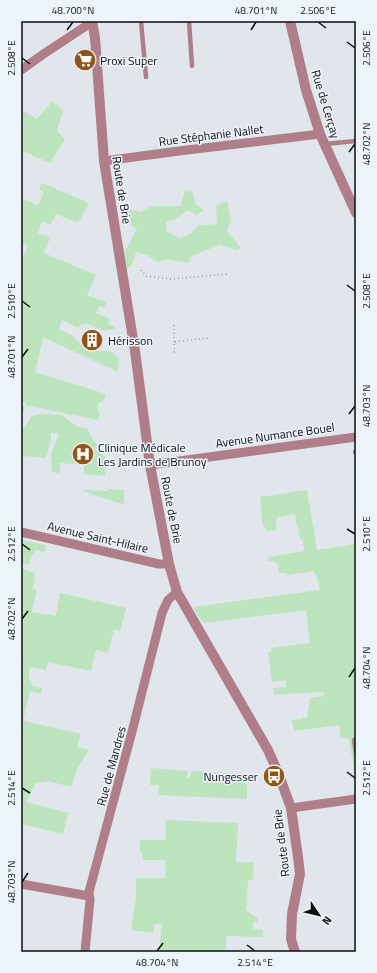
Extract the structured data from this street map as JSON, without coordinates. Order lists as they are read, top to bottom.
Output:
{
  "streets": {
    "street": [
      "Rue de Cerçay",
      "Rue Stéphanie Nallet",
      "Route de Brie",
      "Avenue Numance Bouel",
      "Avenue Saint-Hilaire",
      "Rue de Mandres"
    ]
  },
  "crossings": [
    ["Rue de Cerçay", "Rue Stéphanie Nallet"],
    ["Rue Stéphanie Nallet", "Route de Brie"],
    ["Route de Brie", "Avenue Numance Bouel"],
    ["Route de Brie", "Avenue Saint-Hilaire"],
    ["Route de Brie", "Rue de Mandres"]
  ],
  "places": {
    "supermarket": ["Proxi Super"],
    "building": ["Hérisson"],
    "hospital": ["Clinique Médicale Les Jardins de Brunoy"],
    "bus stop": ["Nungesser"]
  },
  "north": "bottom right",
  "coordinates": [
    "48.700°N",
    "48.701°N",
    "2.506°E",
    "2.508°E",
    "48.702°N",
    "2.510°E",
    "48.703°N",
    "2.512°E",
    "48.704°N",
    "2.514°E"
  ]
}
